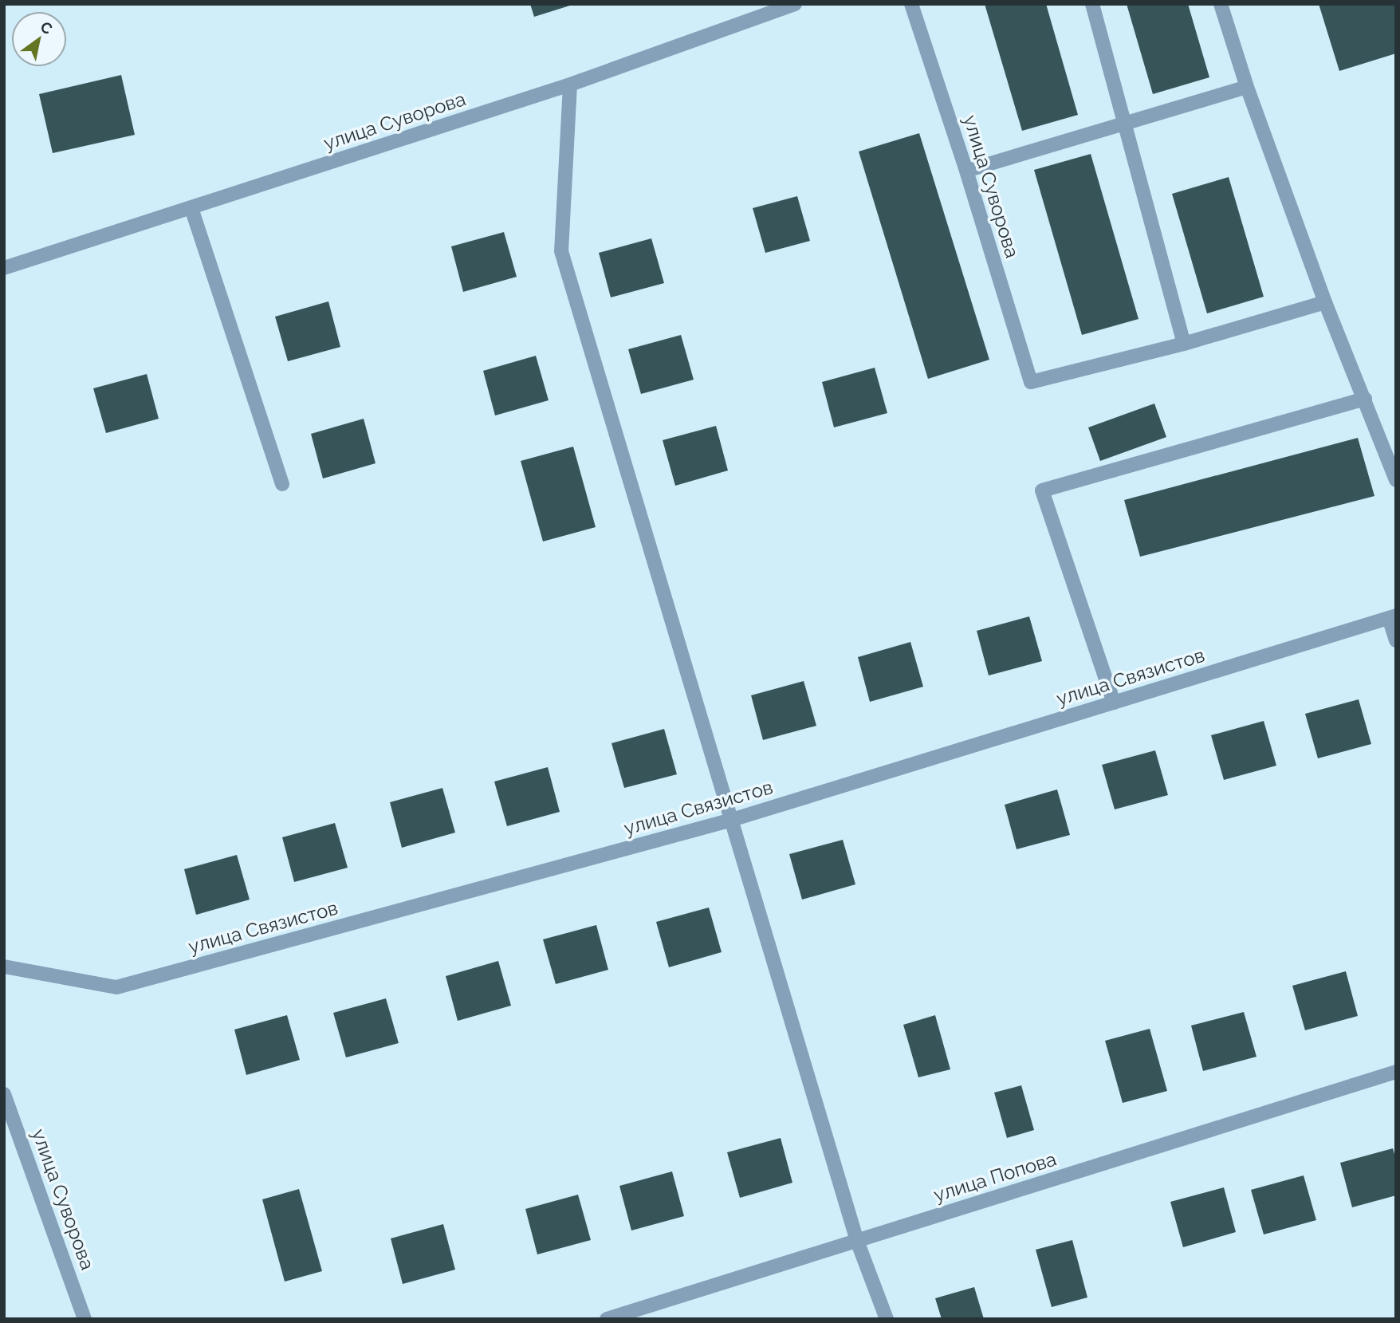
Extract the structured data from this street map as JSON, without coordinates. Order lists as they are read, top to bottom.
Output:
{
  "streets": {
    "street": ["улица Суворова", "улица Связистов", "улица Попова"]
  },
  "north": "top right"
}
